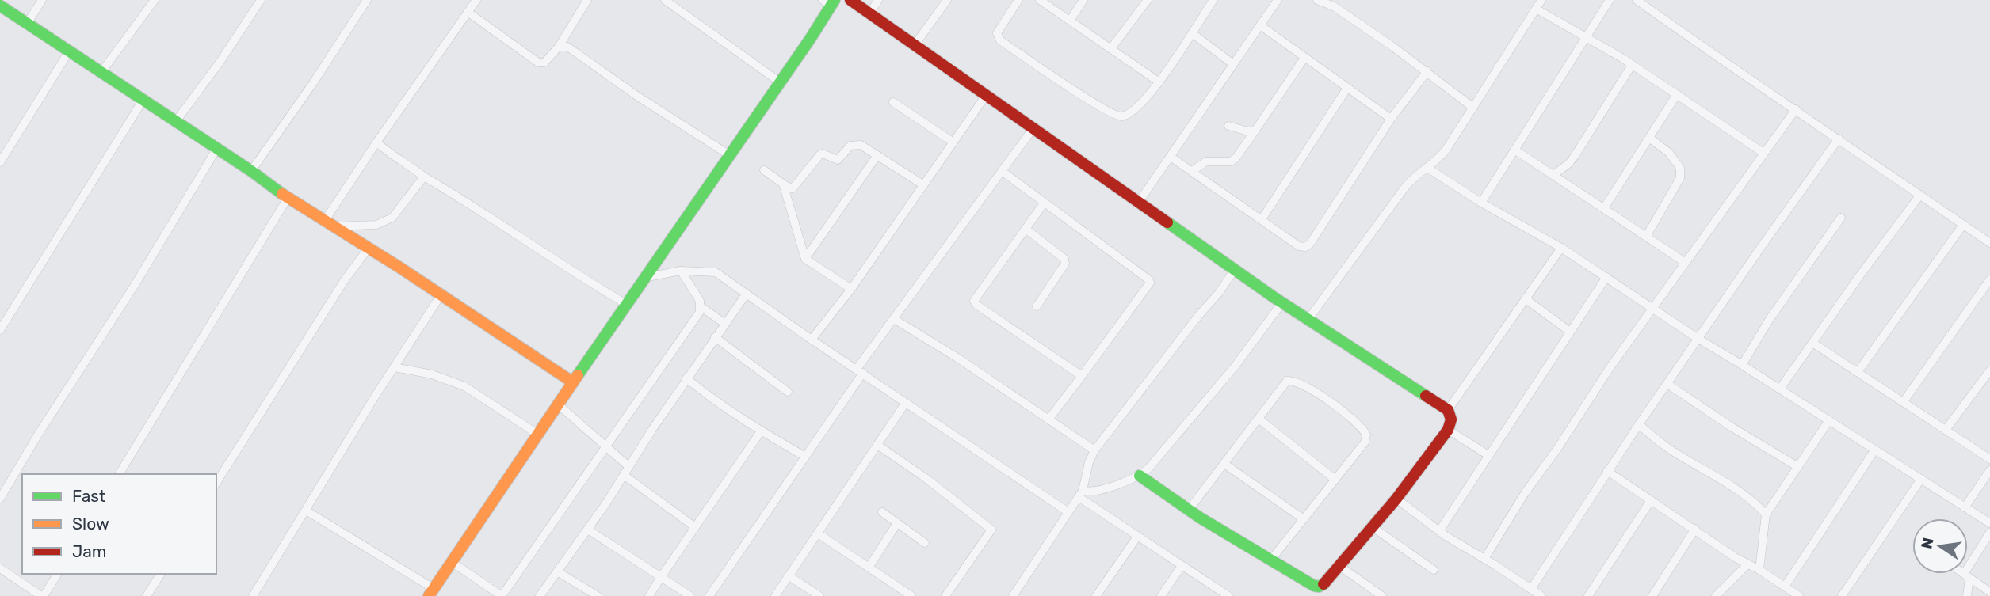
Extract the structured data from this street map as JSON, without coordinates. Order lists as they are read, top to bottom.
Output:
{
  "legend": ["Fast", "Slow", "Jam"],
  "north": "left"
}
